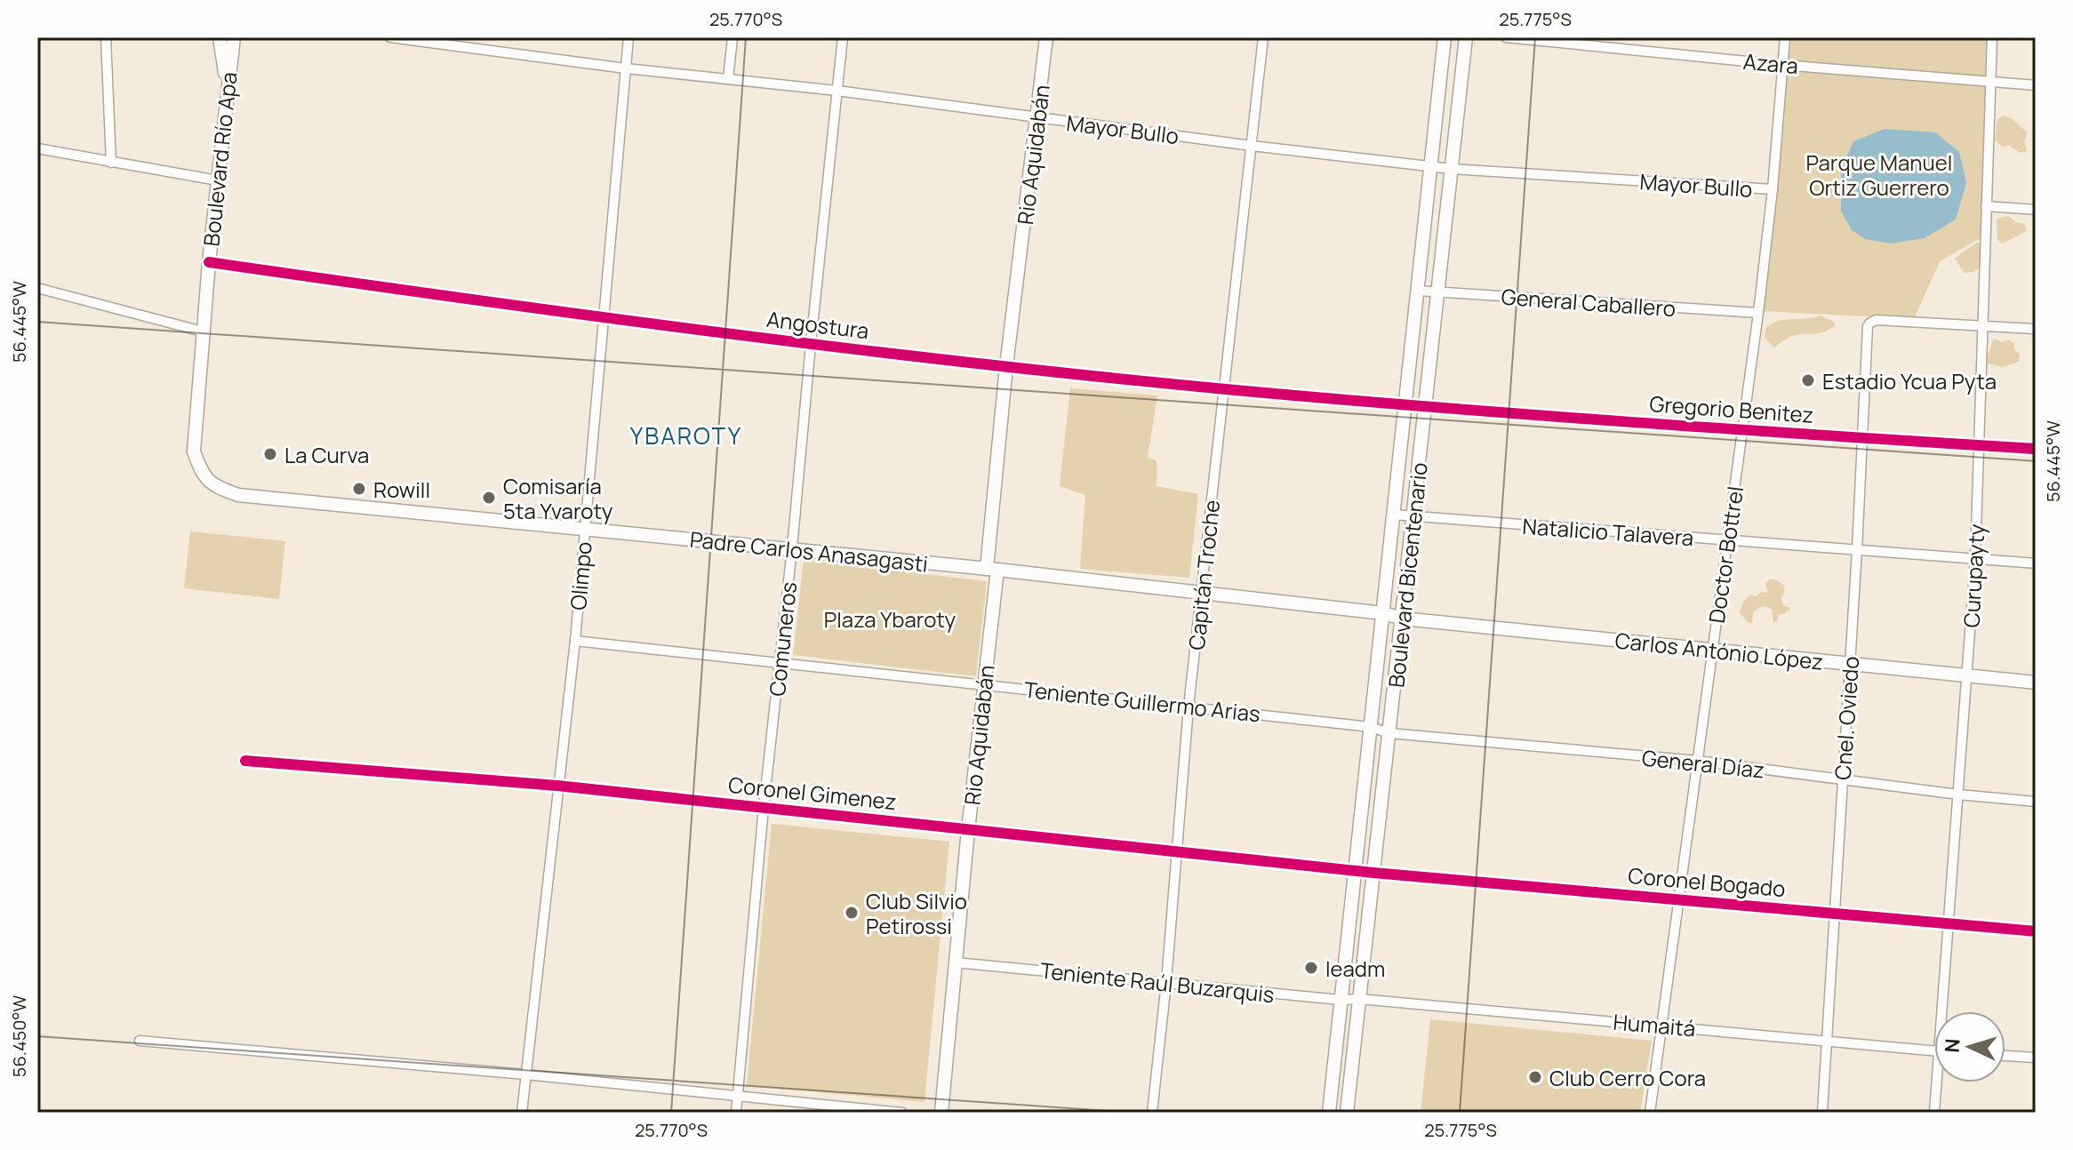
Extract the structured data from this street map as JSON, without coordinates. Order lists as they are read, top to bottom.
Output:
{
  "streets": {
    "main road": [
      "Rio Aquidabán",
      "Boulevard Río Apa",
      "Padre Carlos Anasagasti",
      "Boulevard Bicentenario",
      "Carlos António López"
    ],
    "street": [
      "Azara",
      "Mayor Bullo",
      "General Caballero",
      "Angostura",
      "Gregorio Benitez",
      "Natalicio Talavera",
      "Doctor Bottrel",
      "Capitán Troche",
      "Olimpo",
      "Curupayty",
      "Comuneros",
      "Teniente Guillermo Arias",
      "Cnel. Oviedo",
      "General Díaz",
      "Coronel Gimenez",
      "Coronel Bogado",
      "Teniente Raúl Buzarquis",
      "Humaitá"
    ]
  },
  "crossings": [
    ["Azara", "Doctor Bottrel"],
    ["Azara", "Curupayty"],
    ["Mayor Bullo", "Rio Aquidabán"],
    ["Mayor Bullo", "Doctor Bottrel"],
    ["Mayor Bullo", "Capitán Troche"],
    ["Mayor Bullo", "Boulevard Bicentenario"],
    ["Mayor Bullo", "Olimpo"],
    ["Mayor Bullo", "Comuneros"],
    ["Rio Aquidabán", "Angostura"],
    ["Rio Aquidabán", "Padre Carlos Anasagasti"],
    ["Rio Aquidabán", "Teniente Guillermo Arias"],
    ["Rio Aquidabán", "Coronel Gimenez"],
    ["Rio Aquidabán", "Teniente Raúl Buzarquis"],
    ["Boulevard Río Apa", "Angostura"],
    ["Boulevard Río Apa", "Padre Carlos Anasagasti"],
    ["General Caballero", "Doctor Bottrel"],
    ["General Caballero", "Boulevard Bicentenario"],
    ["Angostura", "Gregorio Benitez"],
    ["Angostura", "Capitán Troche"],
    ["Angostura", "Boulevard Bicentenario"],
    ["Angostura", "Olimpo"],
    ["Angostura", "Comuneros"],
    ["Gregorio Benitez", "Doctor Bottrel"],
    ["Gregorio Benitez", "Boulevard Bicentenario"],
    ["Gregorio Benitez", "Curupayty"],
    ["Gregorio Benitez", "Cnel. Oviedo"],
    ["Natalicio Talavera", "Doctor Bottrel"],
    ["Natalicio Talavera", "Boulevard Bicentenario"],
    ["Natalicio Talavera", "Curupayty"],
    ["Natalicio Talavera", "Cnel. Oviedo"],
    ["Padre Carlos Anasagasti", "Capitán Troche"],
    ["Padre Carlos Anasagasti", "Boulevard Bicentenario"],
    ["Padre Carlos Anasagasti", "Olimpo"],
    ["Padre Carlos Anasagasti", "Comuneros"],
    ["Padre Carlos Anasagasti", "Carlos António López"],
    ["Doctor Bottrel", "Carlos António López"],
    ["Doctor Bottrel", "General Díaz"],
    ["Doctor Bottrel", "Coronel Bogado"],
    ["Doctor Bottrel", "Humaitá"],
    ["Capitán Troche", "Teniente Guillermo Arias"],
    ["Capitán Troche", "Coronel Gimenez"],
    ["Capitán Troche", "Teniente Raúl Buzarquis"],
    ["Boulevard Bicentenario", "Carlos António López"],
    ["Boulevard Bicentenario", "Teniente Guillermo Arias"],
    ["Boulevard Bicentenario", "General Díaz"],
    ["Boulevard Bicentenario", "Coronel Gimenez"],
    ["Boulevard Bicentenario", "Coronel Bogado"],
    ["Boulevard Bicentenario", "Teniente Raúl Buzarquis"],
    ["Boulevard Bicentenario", "Humaitá"],
    ["Olimpo", "Teniente Guillermo Arias"],
    ["Olimpo", "Coronel Gimenez"],
    ["Curupayty", "Carlos António López"],
    ["Curupayty", "Cnel. Oviedo"],
    ["Curupayty", "General Díaz"],
    ["Curupayty", "Coronel Bogado"],
    ["Comuneros", "Teniente Guillermo Arias"],
    ["Comuneros", "Coronel Gimenez"],
    ["Carlos António López", "Cnel. Oviedo"],
    ["Teniente Guillermo Arias", "General Díaz"],
    ["Cnel. Oviedo", "General Díaz"],
    ["Cnel. Oviedo", "Coronel Bogado"],
    ["Cnel. Oviedo", "Humaitá"],
    ["Coronel Gimenez", "Coronel Bogado"],
    ["Teniente Raúl Buzarquis", "Humaitá"]
  ],
  "districts": ["YBAROTY"],
  "parks": ["Parque Manuel Ortiz Guerrero", "Plaza Ybaroty"],
  "places": [
    "Estadio Ycua Pyta",
    "La Curva",
    "Rowill",
    "Comisaría 5ta Yvaroty",
    "Club Silvio Petirossi",
    "Ieadm",
    "Club Cerro Cora"
  ],
  "north": "left",
  "coordinates": [
    "25.770°S",
    "25.775°S",
    "56.445°W",
    "56.450°W"
  ]
}
